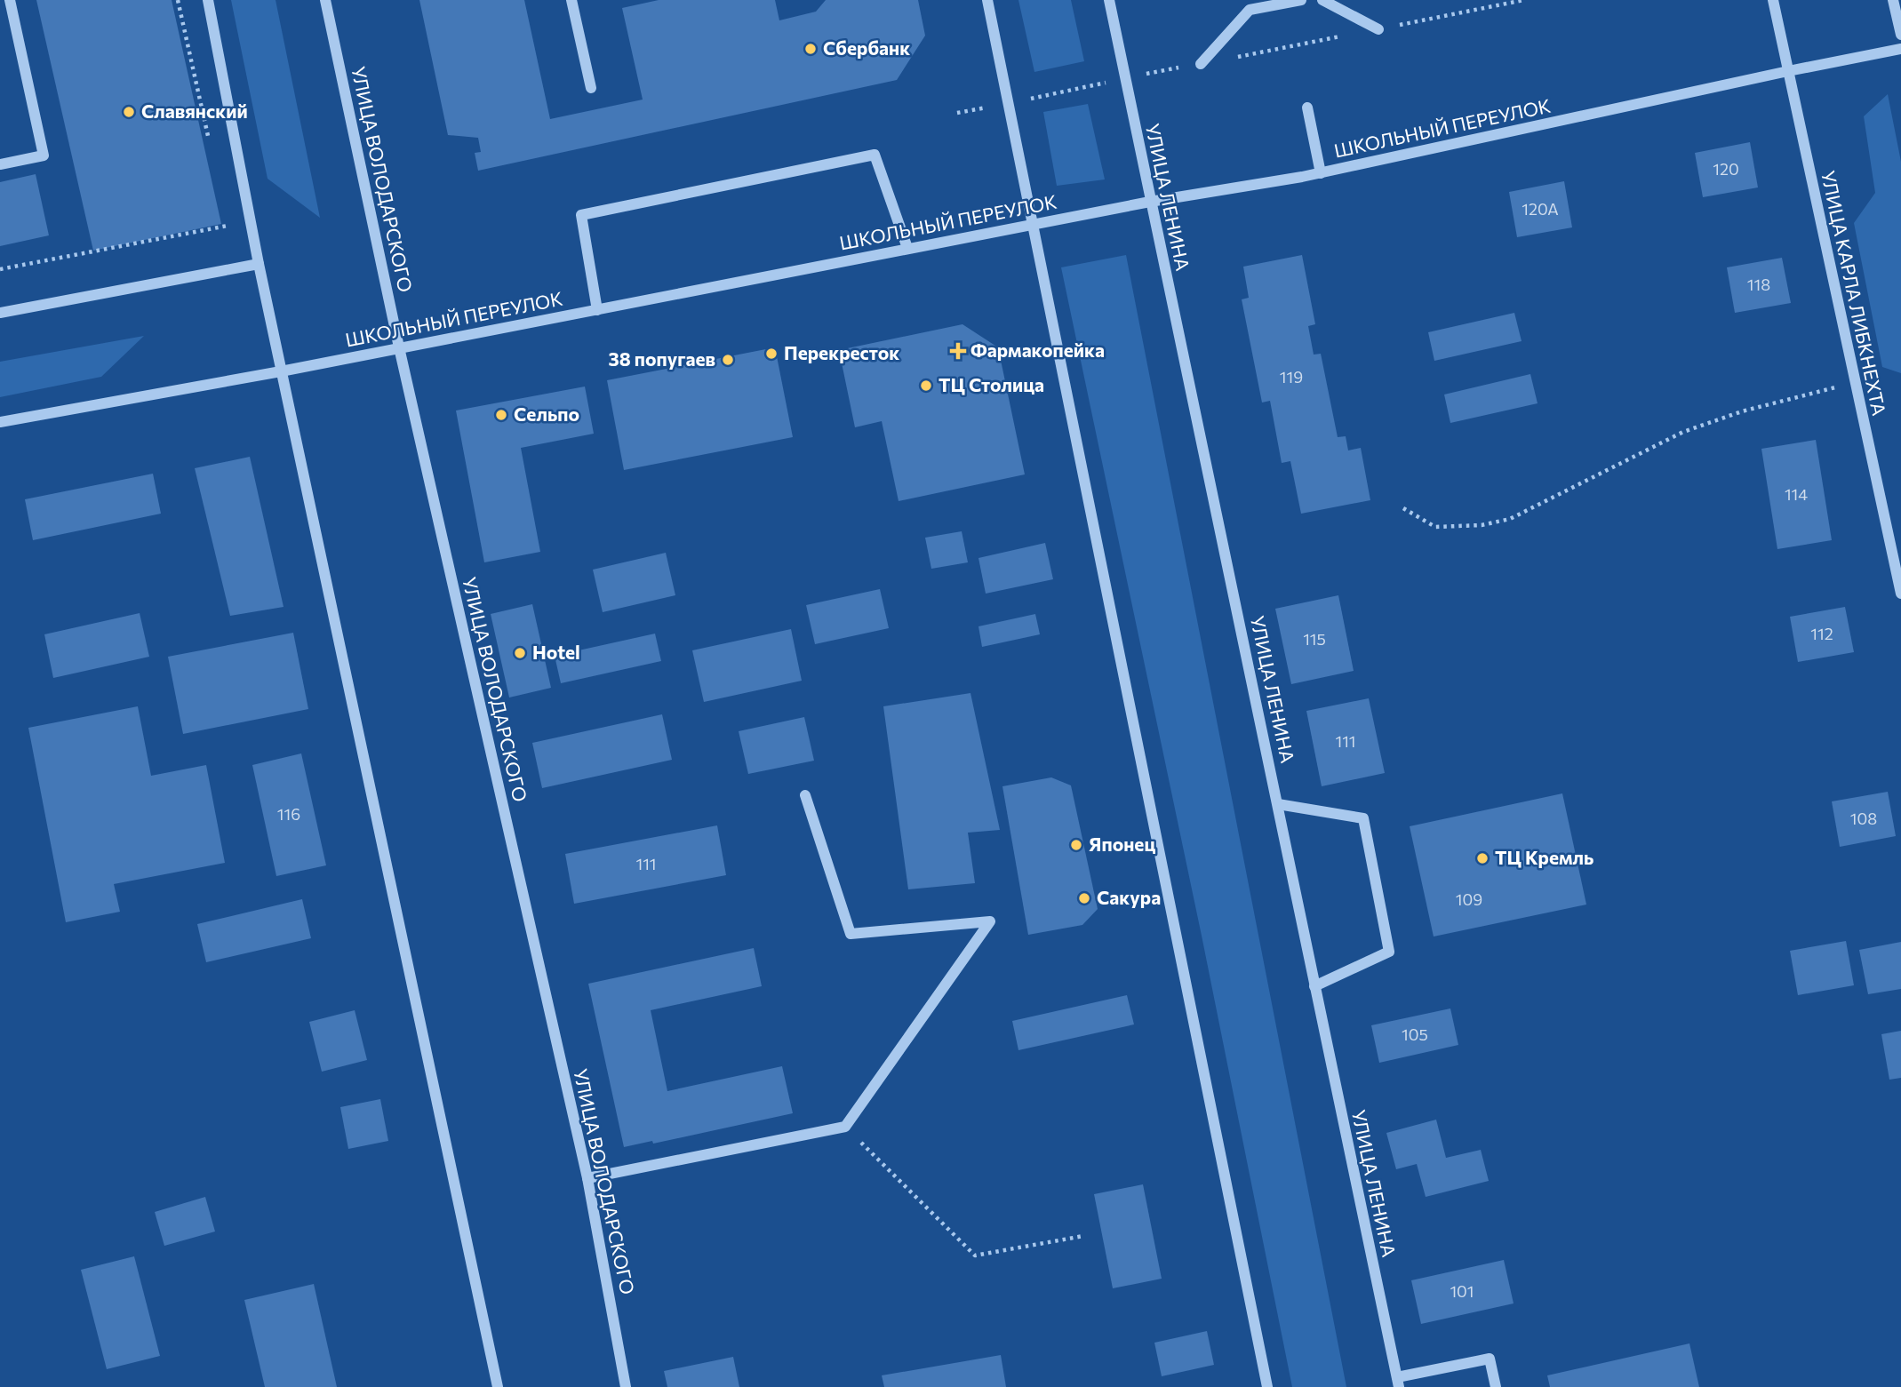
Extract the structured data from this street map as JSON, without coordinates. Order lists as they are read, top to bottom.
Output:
{
  "streets": {
    "street": [
      "ШКОЛЬНЫЙ ПЕРЕУЛОК",
      "УЛИЦА ВОЛОДАРСКОГО",
      "УЛИЦА ЛЕНИНА",
      "УЛИЦА КАРЛА ЛИБКНЕХТА"
    ]
  },
  "crossings": [
    ["ШКОЛЬНЫЙ ПЕРЕУЛОК", "УЛИЦА ВОЛОДАРСКОГО"],
    ["ШКОЛЬНЫЙ ПЕРЕУЛОК", "УЛИЦА ЛЕНИНА"],
    ["ШКОЛЬНЫЙ ПЕРЕУЛОК", "УЛИЦА КАРЛА ЛИБКНЕХТА"]
  ],
  "places": {
    "other": [
      "Сбербанк",
      "Славянский",
      "Перекресток",
      "38 попугаев",
      "ТЦ Столица",
      "Сельпо",
      "Hotel",
      "Японец",
      "ТЦ Кремль",
      "Сакура"
    ],
    "health": ["Фармакопейка"]
  },
  "house_numbers": [
    "120",
    "120А",
    "118",
    "119",
    "114",
    "112",
    "115",
    "111",
    "116",
    "108",
    "111",
    "109",
    "105",
    "101"
  ]
}
